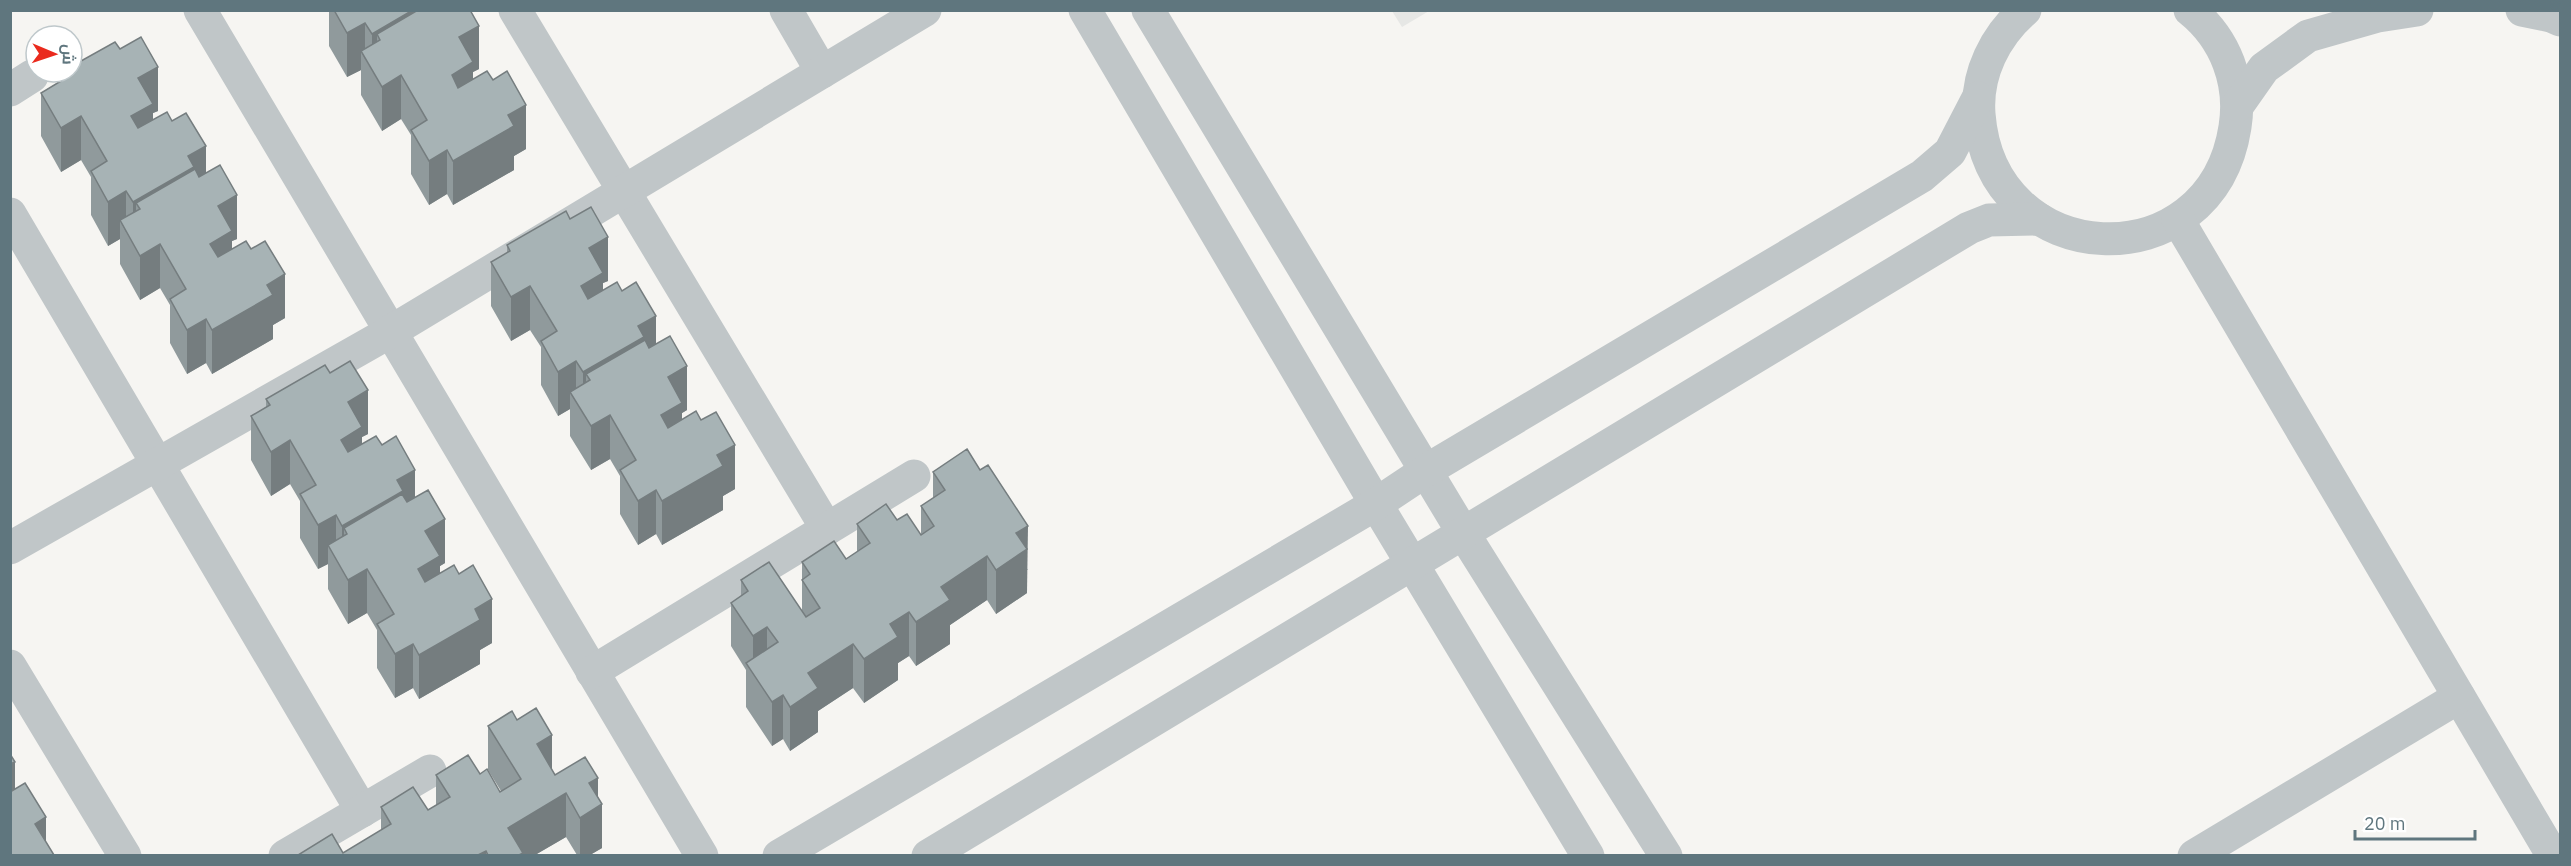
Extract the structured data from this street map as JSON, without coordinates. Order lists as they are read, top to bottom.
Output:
{
  "scale_bar": "20 m",
  "north": "right"
}
